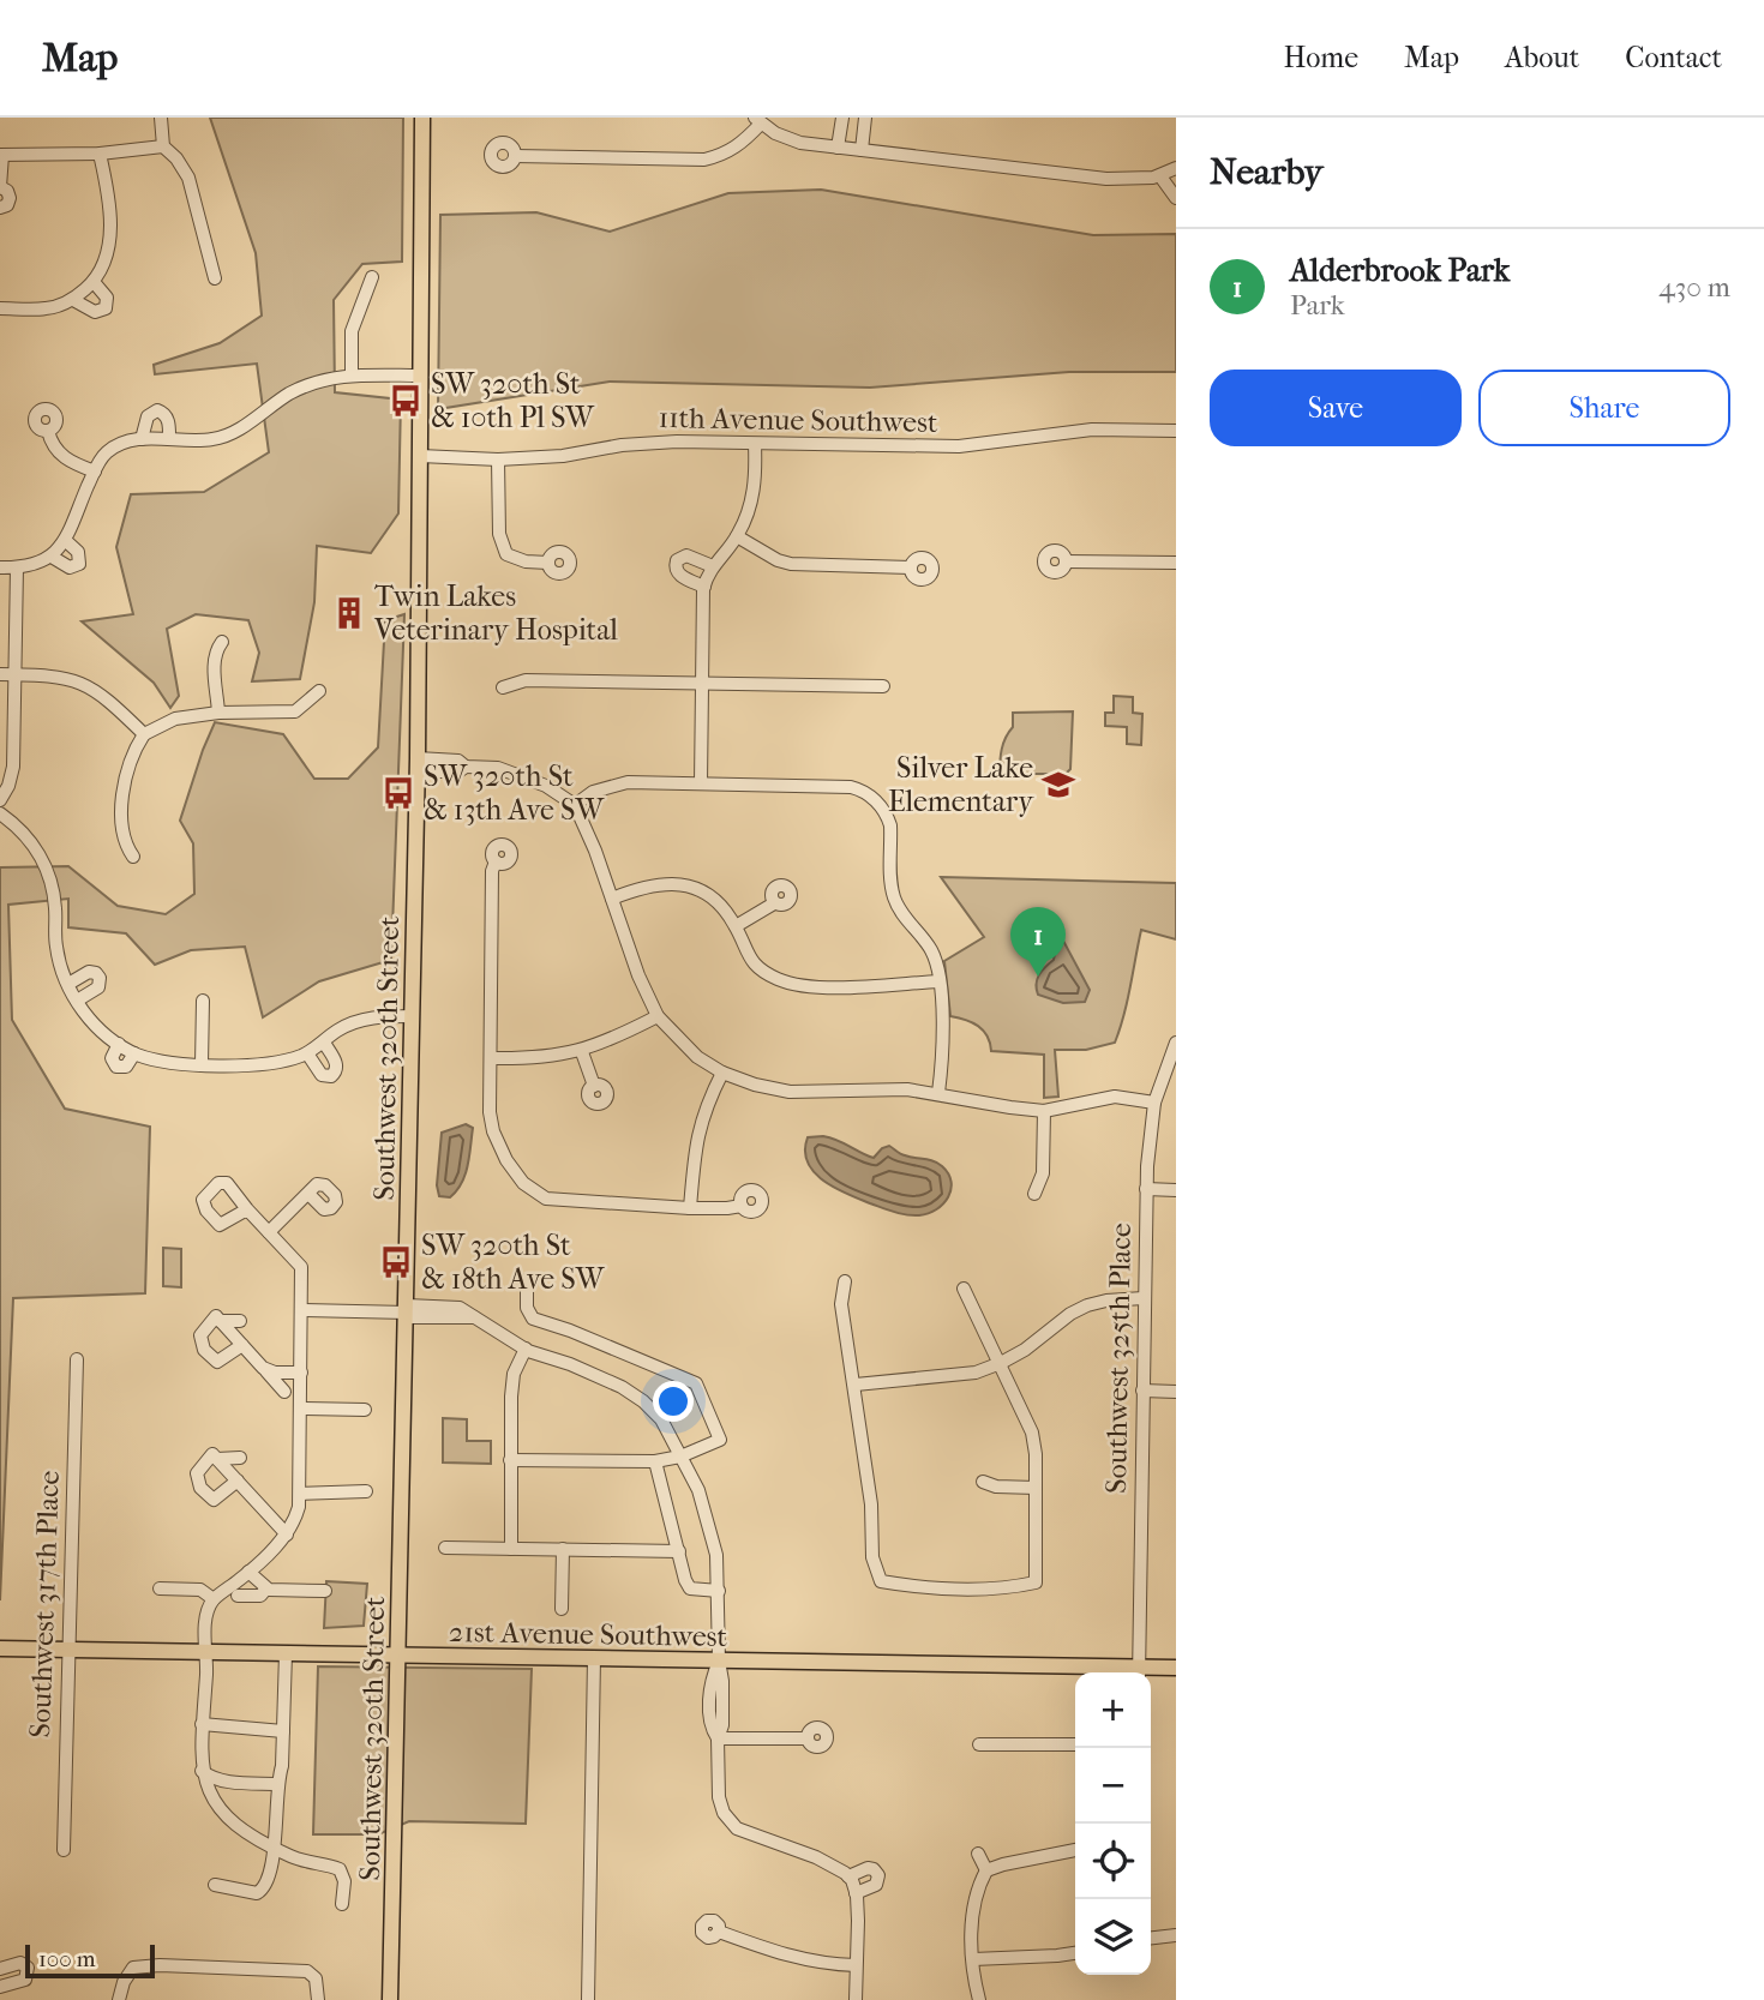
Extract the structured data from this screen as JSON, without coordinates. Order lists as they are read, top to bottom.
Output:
{
  "streets": {
    "main road": ["Southwest 320th Street", "21st Avenue Southwest"],
    "street": ["11th Avenue Southwest", "Southwest 325th Place", "Southwest 317th Place"]
  },
  "crossings": [
    ["11th Avenue Southwest", "Southwest 320th Street"],
    ["Southwest 320th Street", "21st Avenue Southwest"],
    ["Southwest 325th Place", "21st Avenue Southwest"],
    ["Southwest 317th Place", "21st Avenue Southwest"]
  ],
  "places": {
    "bus stop": ["SW 320th St & 10th Pl SW", "SW 320th St & 13th Ave SW", "SW 320th St & 18th Ave SW"],
    "building": ["Twin Lakes Veterinary Hospital"],
    "school or university": ["Silver Lake Elementary"]
  },
  "scale_bar": "100 m",
  "page": {
    "header": "Map",
    "nav": [
      "Home",
      "Map",
      "About",
      "Contact"
    ],
    "heading": "Nearby",
    "list": [
      {
        "mark": "1",
        "name": "Alderbrook Park",
        "note": "Park",
        "value": "430 m"
      }
    ],
    "buttons": ["Save", "Share"],
    "pins": "1",
    "map_buttons": ["+", "−"],
    "scale": "100 m"
  }
}
